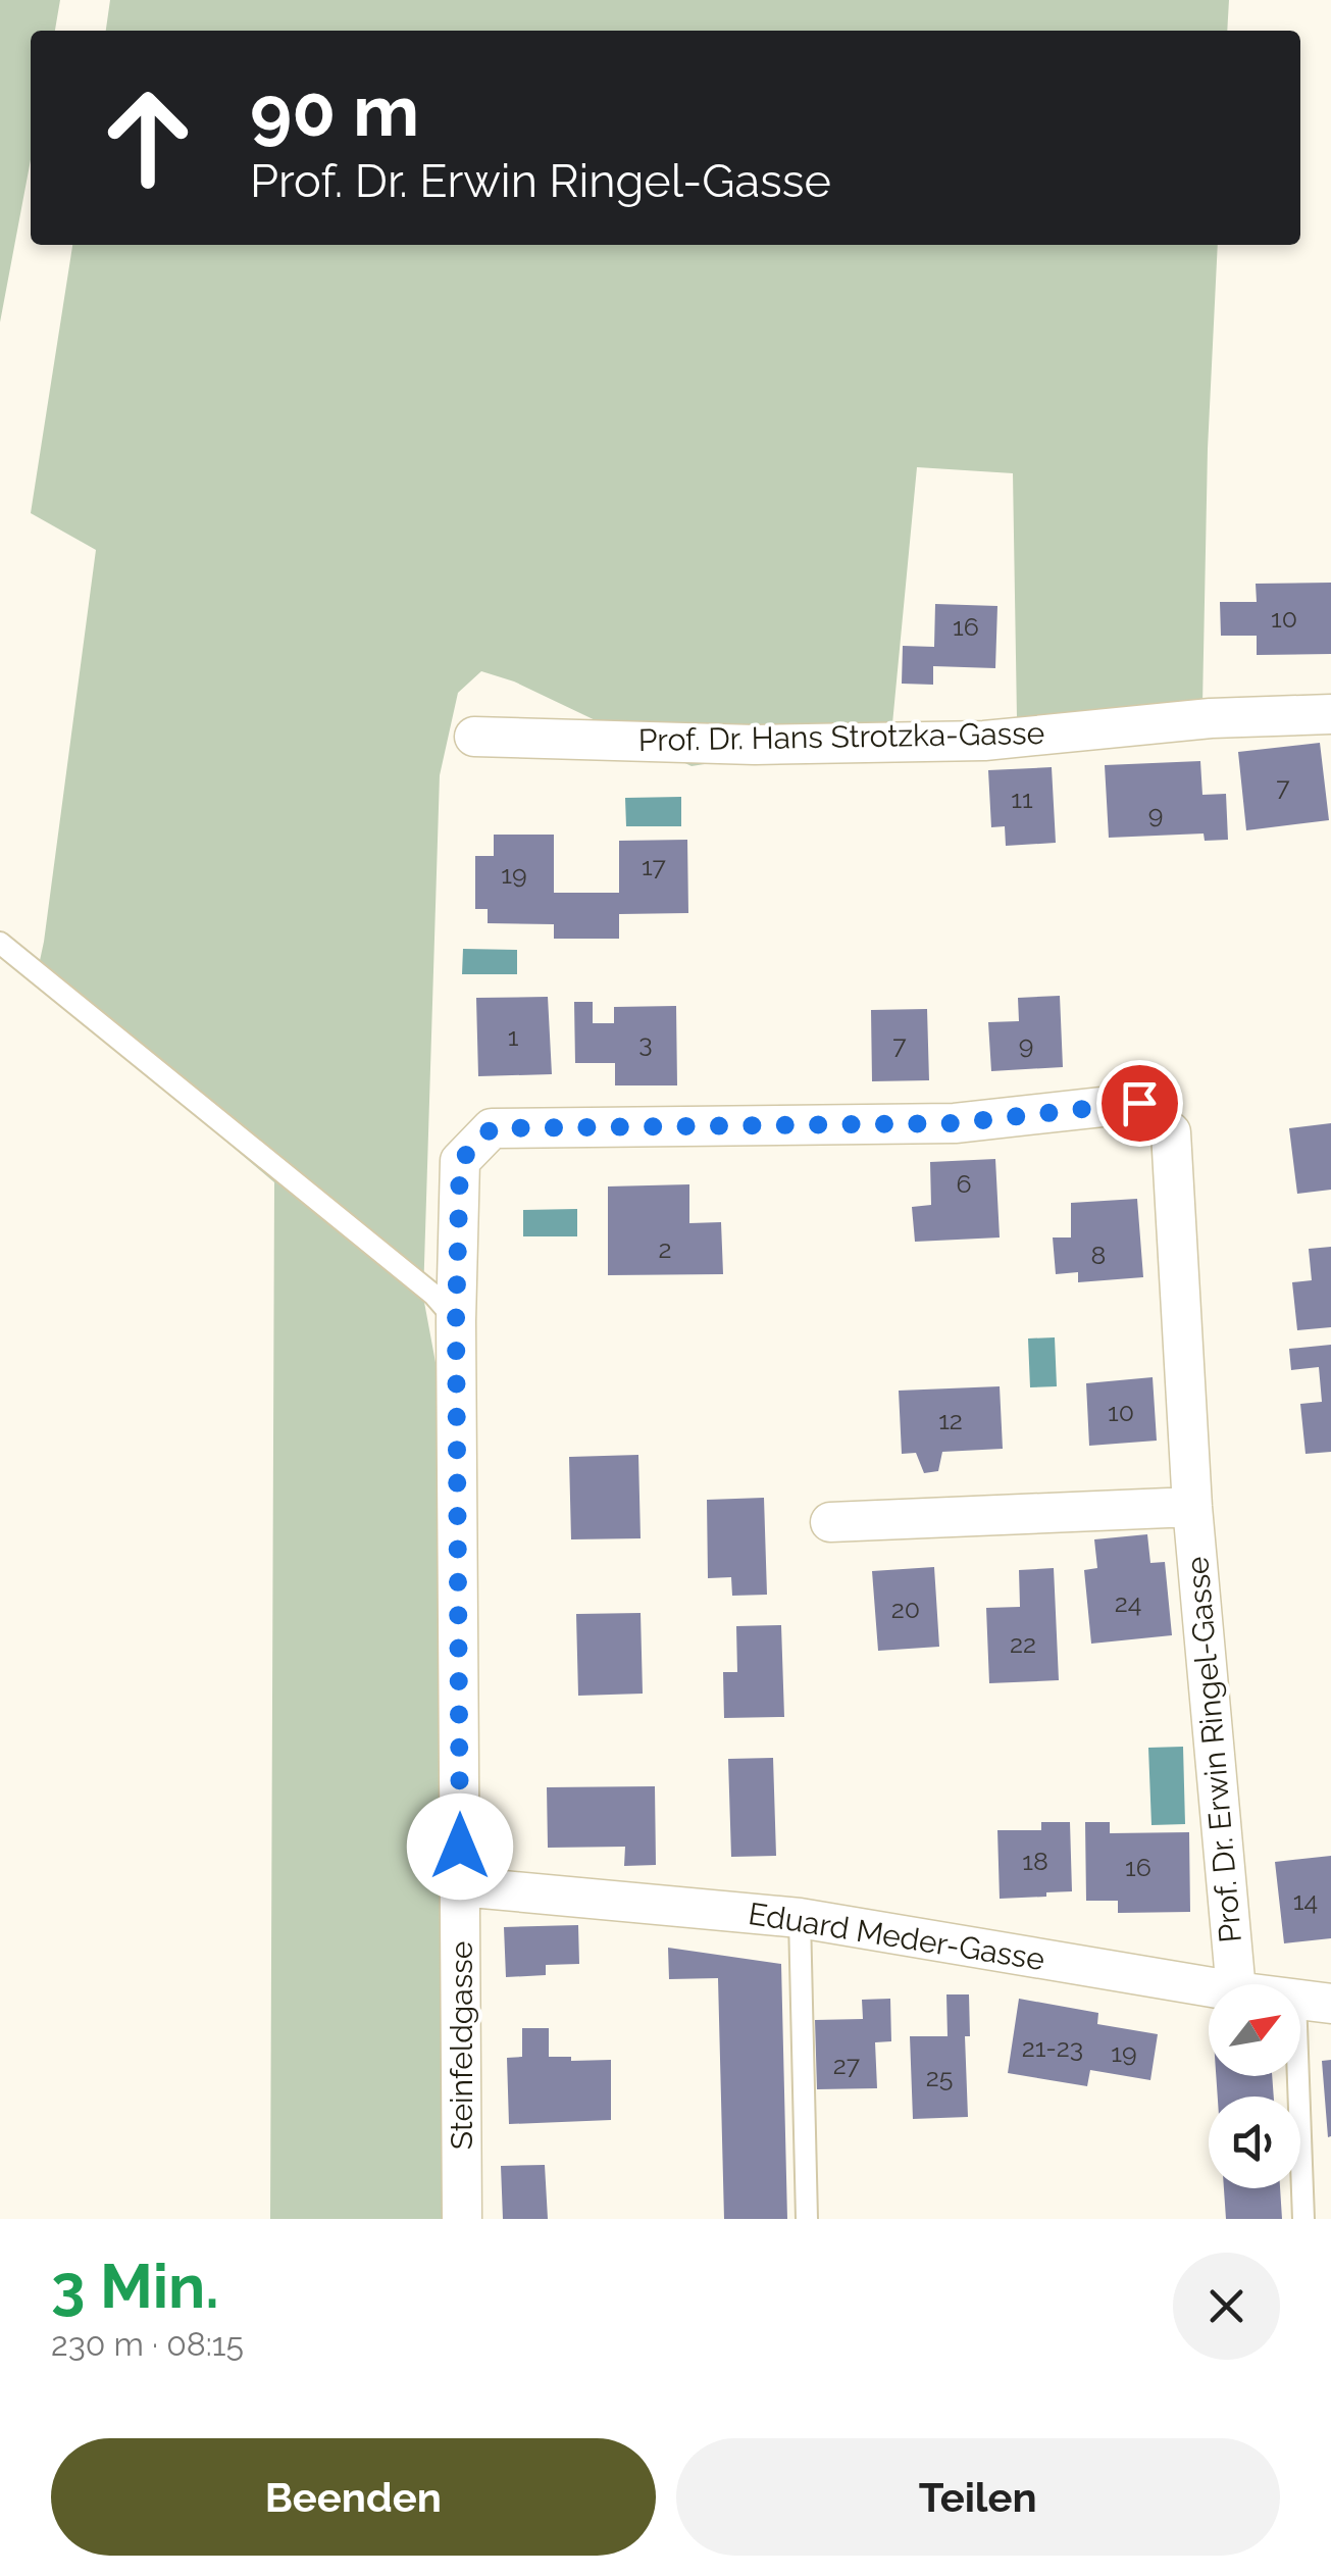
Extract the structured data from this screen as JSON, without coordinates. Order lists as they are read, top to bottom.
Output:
{
  "streets": {
    "street": [
      "Prof. Dr. Hans Strotzka-Gasse",
      "Prof. Dr. Erwin Ringel-Gasse",
      "Eduard Meder-Gasse",
      "Steinfeldgasse"
    ]
  },
  "crossings": [
    ["Prof. Dr. Erwin Ringel-Gasse", "Steinfeldgasse"],
    ["Eduard Meder-Gasse", "Steinfeldgasse"]
  ],
  "house_numbers": [
    "10",
    "16",
    "7",
    "11",
    "9",
    "17",
    "19",
    "1",
    "3",
    "7",
    "9",
    "6",
    "2",
    "8",
    "10",
    "12",
    "24",
    "20",
    "22",
    "18",
    "16",
    "14",
    "21-23",
    "19",
    "27",
    "25"
  ],
  "north": "top right",
  "page": {
    "turn": ["90 m", "Prof. Dr. Erwin Ringel-Gasse"],
    "heading": ["3 Min.", "230 m · 08:15"],
    "buttons": ["Beenden", "Teilen"]
  }
}
